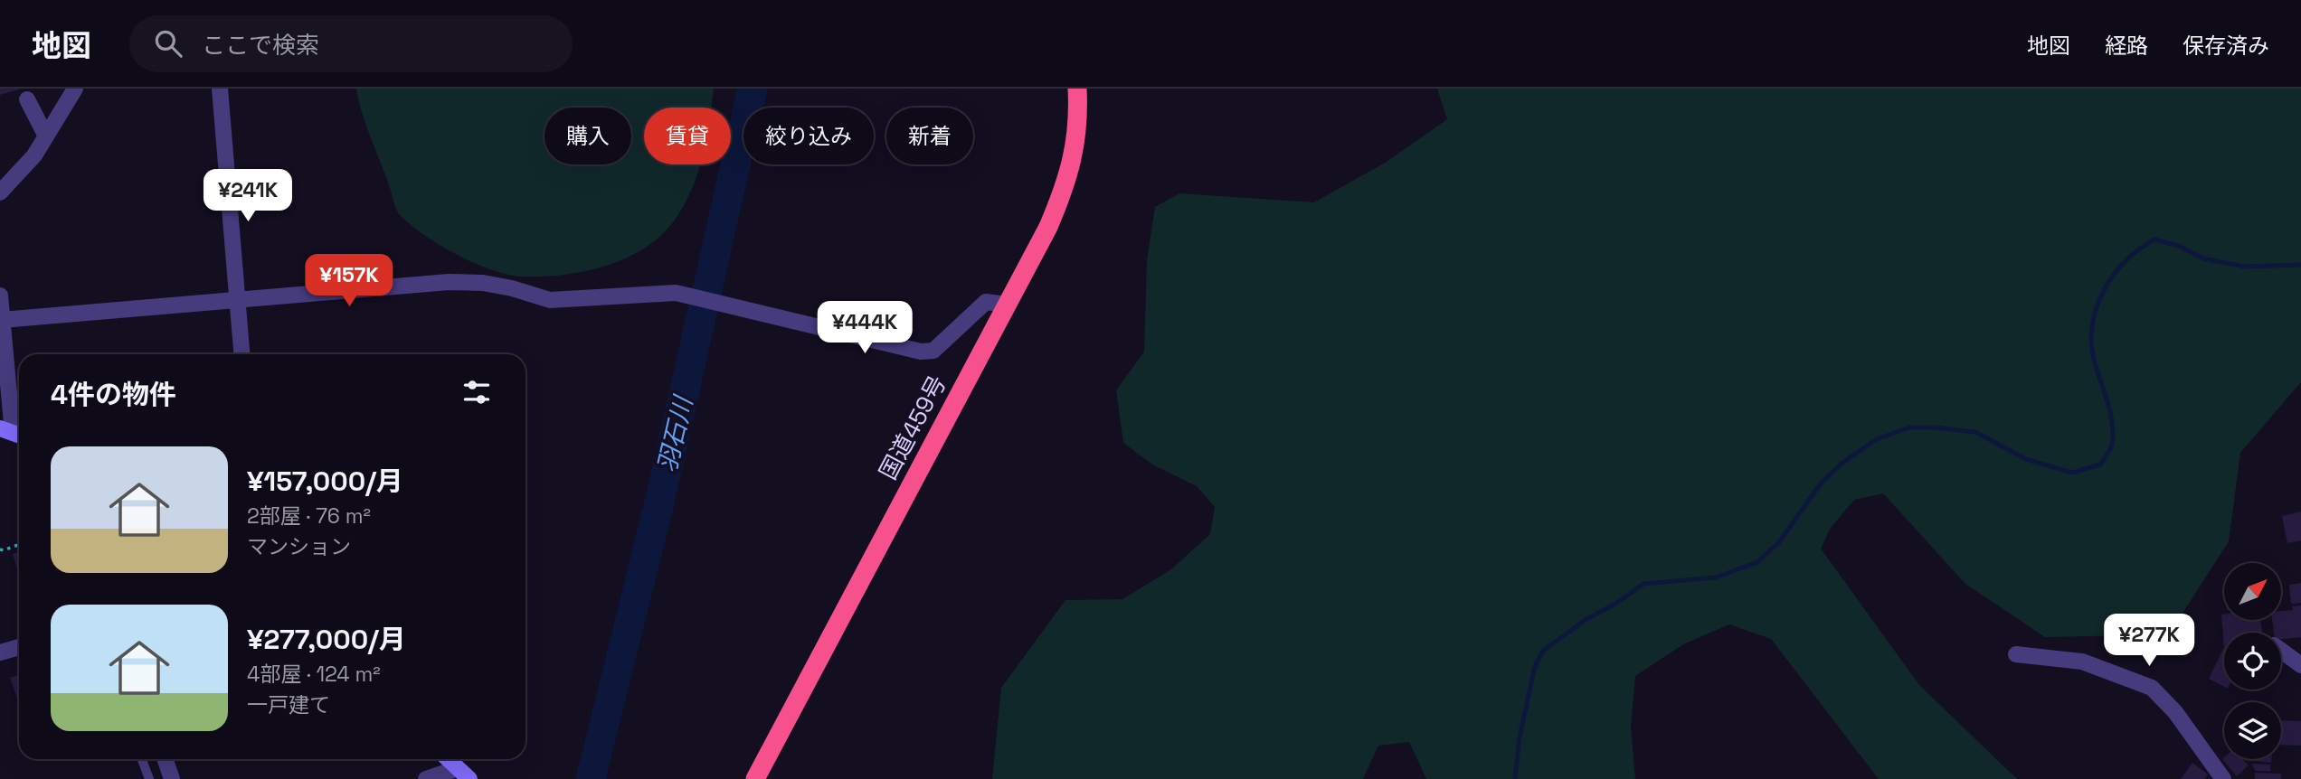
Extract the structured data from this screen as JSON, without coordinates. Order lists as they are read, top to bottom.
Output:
{
  "streets": {
    "highway": ["国道459号"]
  },
  "water": ["羽石川"],
  "north": "top right",
  "page": {
    "header": "地図",
    "search": "ここで検索",
    "nav": ["地図", "経路", "保存済み"],
    "chip": [
      "購入",
      "賃貸",
      "絞り込み",
      "新着"
    ],
    "price": [
      "¥241K",
      "¥157K",
      "¥444K",
      "¥277K"
    ],
    "heading": "4件の物件",
    "list": [
      {
        "name": "¥157,000/月",
        "note": "2部屋 · 76 m² · マンション"
      },
      {
        "name": "¥277,000/月",
        "note": "4部屋 · 124 m² · 一戸建て"
      }
    ]
  }
}
